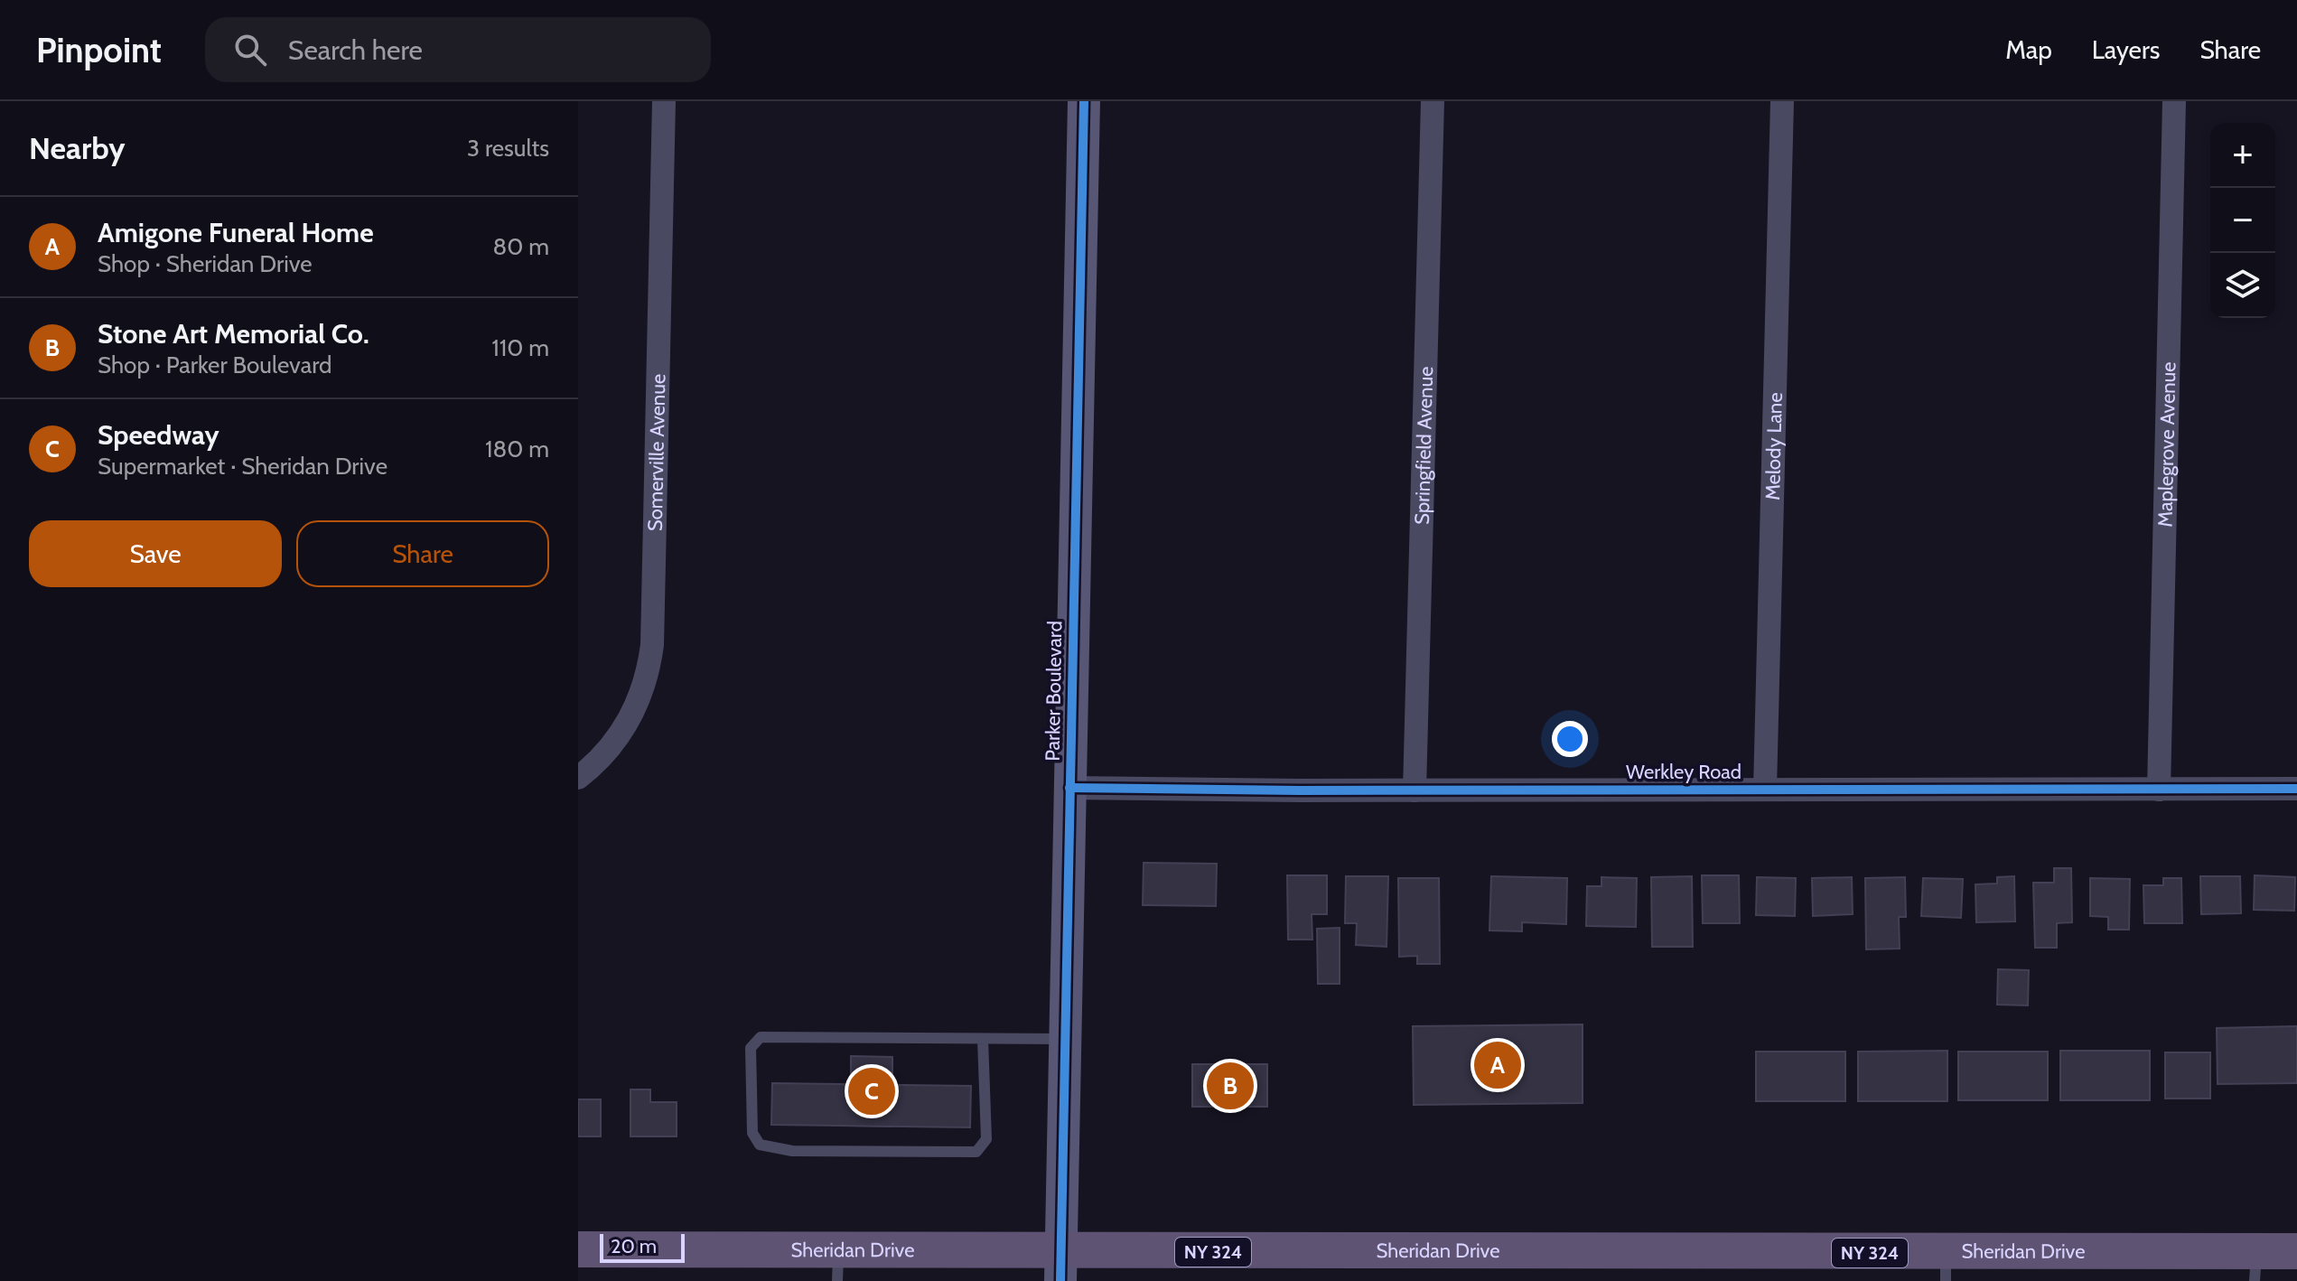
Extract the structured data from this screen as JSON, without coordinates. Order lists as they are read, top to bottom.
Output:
{
  "streets": {
    "main road": ["Sheridan Drive", "NY 324"],
    "street": [
      "Springfield Avenue",
      "Melody Lane",
      "Maplegrove Avenue",
      "Somerville Avenue",
      "Parker Boulevard",
      "Werkley Road"
    ]
  },
  "crossings": [
    ["Springfield Avenue", "Werkley Road"],
    ["Melody Lane", "Werkley Road"],
    ["Maplegrove Avenue", "Werkley Road"],
    ["Parker Boulevard", "Werkley Road"],
    ["Parker Boulevard", "Sheridan Drive"]
  ],
  "scale_bar": "20 m",
  "page": {
    "header": "Pinpoint",
    "search": "Search here",
    "nav": ["Map", "Layers", "Share"],
    "heading": ["Nearby", "3 results"],
    "map_buttons": ["+", "−"],
    "list": [
      {
        "mark": "A",
        "name": "Amigone Funeral Home",
        "note": "Shop · Sheridan Drive",
        "value": "80 m"
      },
      {
        "mark": "B",
        "name": "Stone Art Memorial Co.",
        "note": "Shop · Parker Boulevard",
        "value": "110 m"
      },
      {
        "mark": "C",
        "name": "Speedway",
        "note": "Supermarket · Sheridan Drive",
        "value": "180 m"
      }
    ],
    "buttons": ["Save", "Share"],
    "pins": ["A", "B", "C"],
    "scale": "20 m"
  }
}
